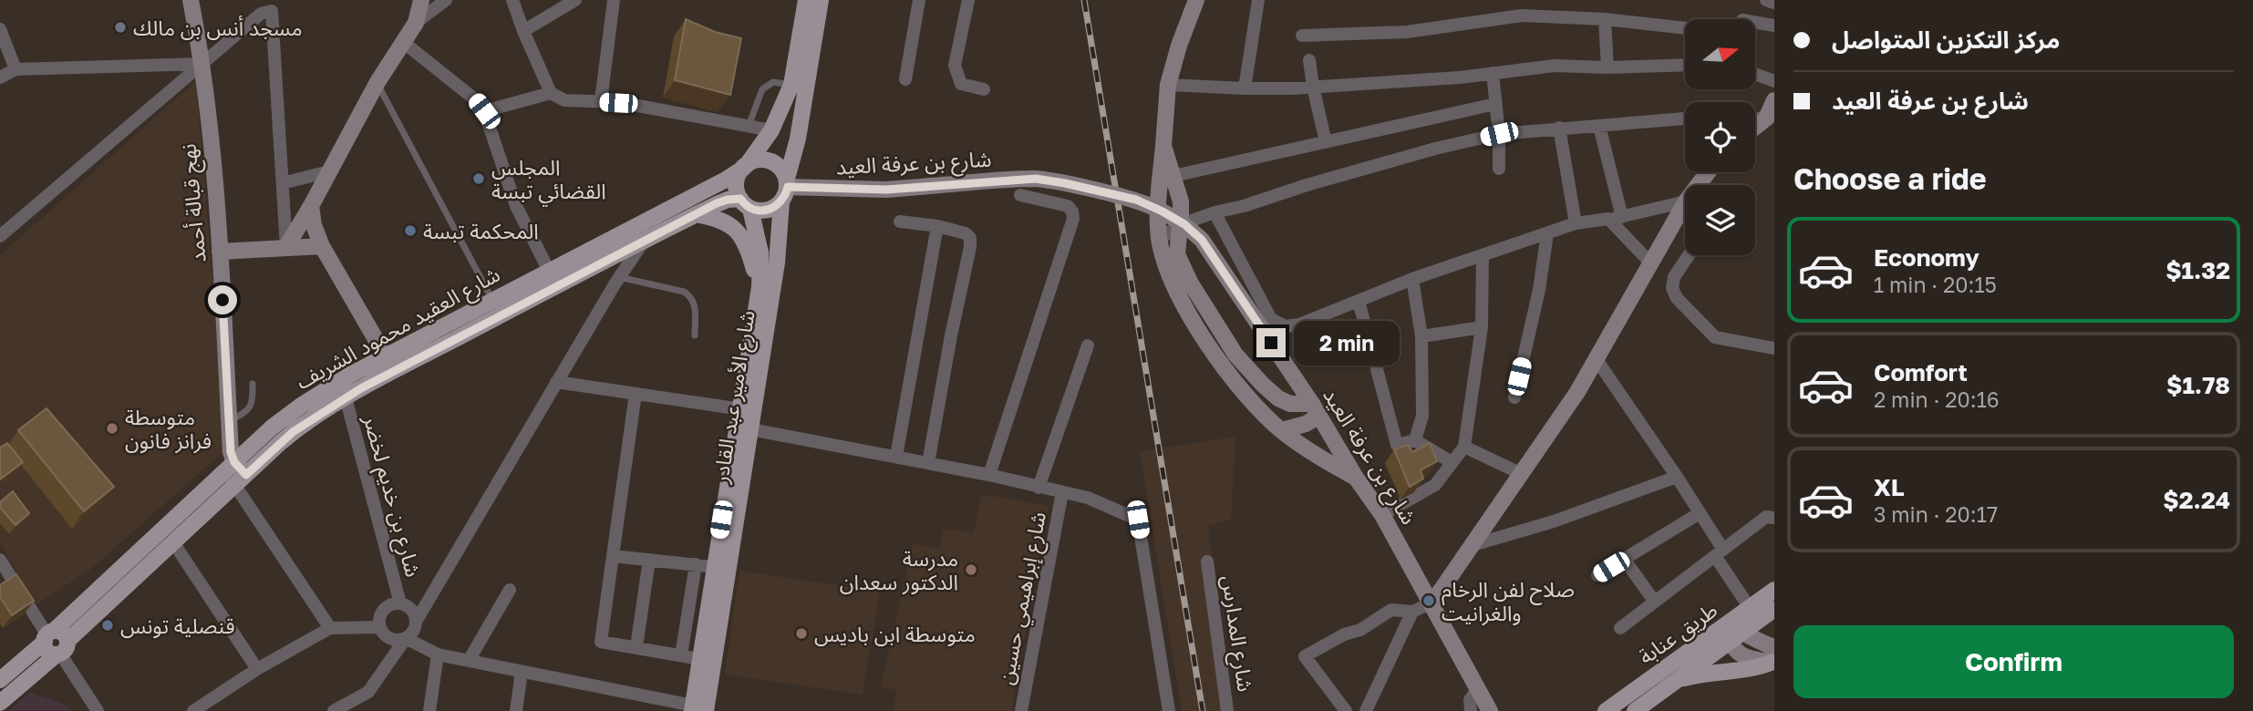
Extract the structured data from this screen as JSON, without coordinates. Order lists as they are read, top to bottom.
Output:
{
  "streets": {
    "main road": ["شارع العقيد محمود الشريف", "شارع الأمير عبد القادر", "طريق عنابة"],
    "street": [
      "شارع بن عرفة العيد",
      "نهج قبالة أحمد",
      "شارع بن خديم لخضر",
      "شارع إبراهيمي حسين",
      "شارع المدارس"
    ]
  },
  "crossings": [
    ["شارع بن عرفة العيد", "شارع العقيد محمود الشريف"],
    ["شارع بن عرفة العيد", "شارع الأمير عبد القادر"],
    ["نهج قبالة أحمد", "شارع العقيد محمود الشريف"],
    ["شارع العقيد محمود الشريف", "شارع الأمير عبد القادر"],
    ["شارع العقيد محمود الشريف", "شارع بن خديم لخضر"]
  ],
  "places": [
    "مسجد أنس بن مالك",
    "المجلس القضائي تبسة",
    "المحكمة تبسة",
    "متوسطة فرانز فانون",
    "مدرسة الدكتور سعدان",
    "صلاح لفن الرخام والغرانيت",
    "قنصلية تونس",
    "متوسطة ابن باديس"
  ],
  "north": "right",
  "page": {
    "banner": ["مركز التكزين المتواصل", "شارع بن عرفة العيد"],
    "heading": "Choose a ride",
    "list": [
      {
        "name": "Economy",
        "note": "1 min · 20:15",
        "value": "$1.32"
      },
      {
        "name": "Comfort",
        "note": "2 min · 20:16",
        "value": "$1.78"
      },
      {
        "name": "XL",
        "note": "3 min · 20:17",
        "value": "$2.24"
      }
    ],
    "bubble": "2 min",
    "buttons": "Confirm"
  }
}
